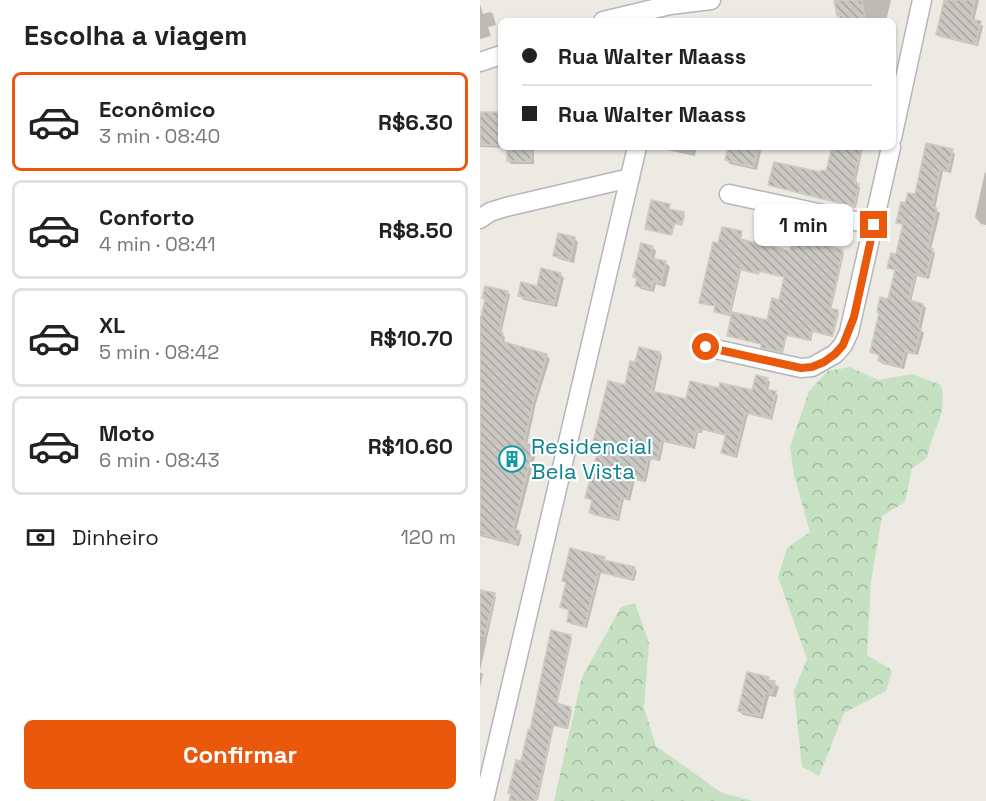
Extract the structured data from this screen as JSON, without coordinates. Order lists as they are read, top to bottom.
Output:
{
  "places": {
    "building": ["Residencial Bela Vista"]
  },
  "page": {
    "heading": "Escolha a viagem",
    "banner": ["Rua Walter Maass", "Rua Walter Maass"],
    "list": [
      {
        "name": "Econômico",
        "note": "3 min · 08:40",
        "value": "R$6.30"
      },
      {
        "name": "Conforto",
        "note": "4 min · 08:41",
        "value": "R$8.50"
      },
      {
        "name": "XL",
        "note": "5 min · 08:42",
        "value": "R$10.70"
      },
      {
        "name": "Moto",
        "note": "6 min · 08:43",
        "value": "R$10.60"
      }
    ],
    "bubble": "1 min",
    "pay": ["Dinheiro", "120 m"],
    "buttons": "Confirmar"
  }
}
